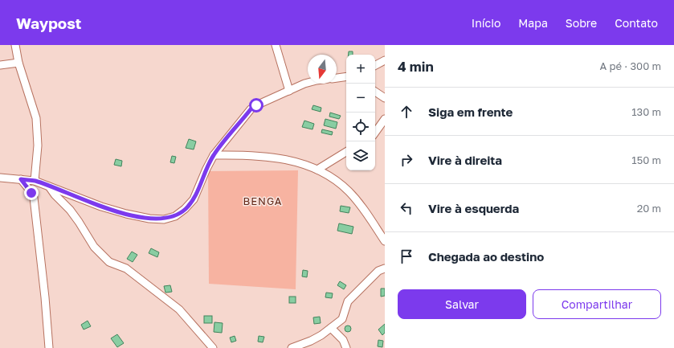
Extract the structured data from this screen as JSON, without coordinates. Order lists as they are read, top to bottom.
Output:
{
  "districts": ["BENGA"],
  "north": "bottom",
  "page": {
    "header": "Waypost",
    "nav": [
      "Início",
      "Mapa",
      "Sobre",
      "Contato"
    ],
    "heading": ["4 min", "A pé · 300 m"],
    "map_buttons": ["+", "−"],
    "list": [
      ["Siga em frente", "130 m"],
      ["Vire à direita", "150 m"],
      ["Vire à esquerda", "20 m"],
      "Chegada ao destino"
    ],
    "buttons": ["Salvar", "Compartilhar"]
  }
}
